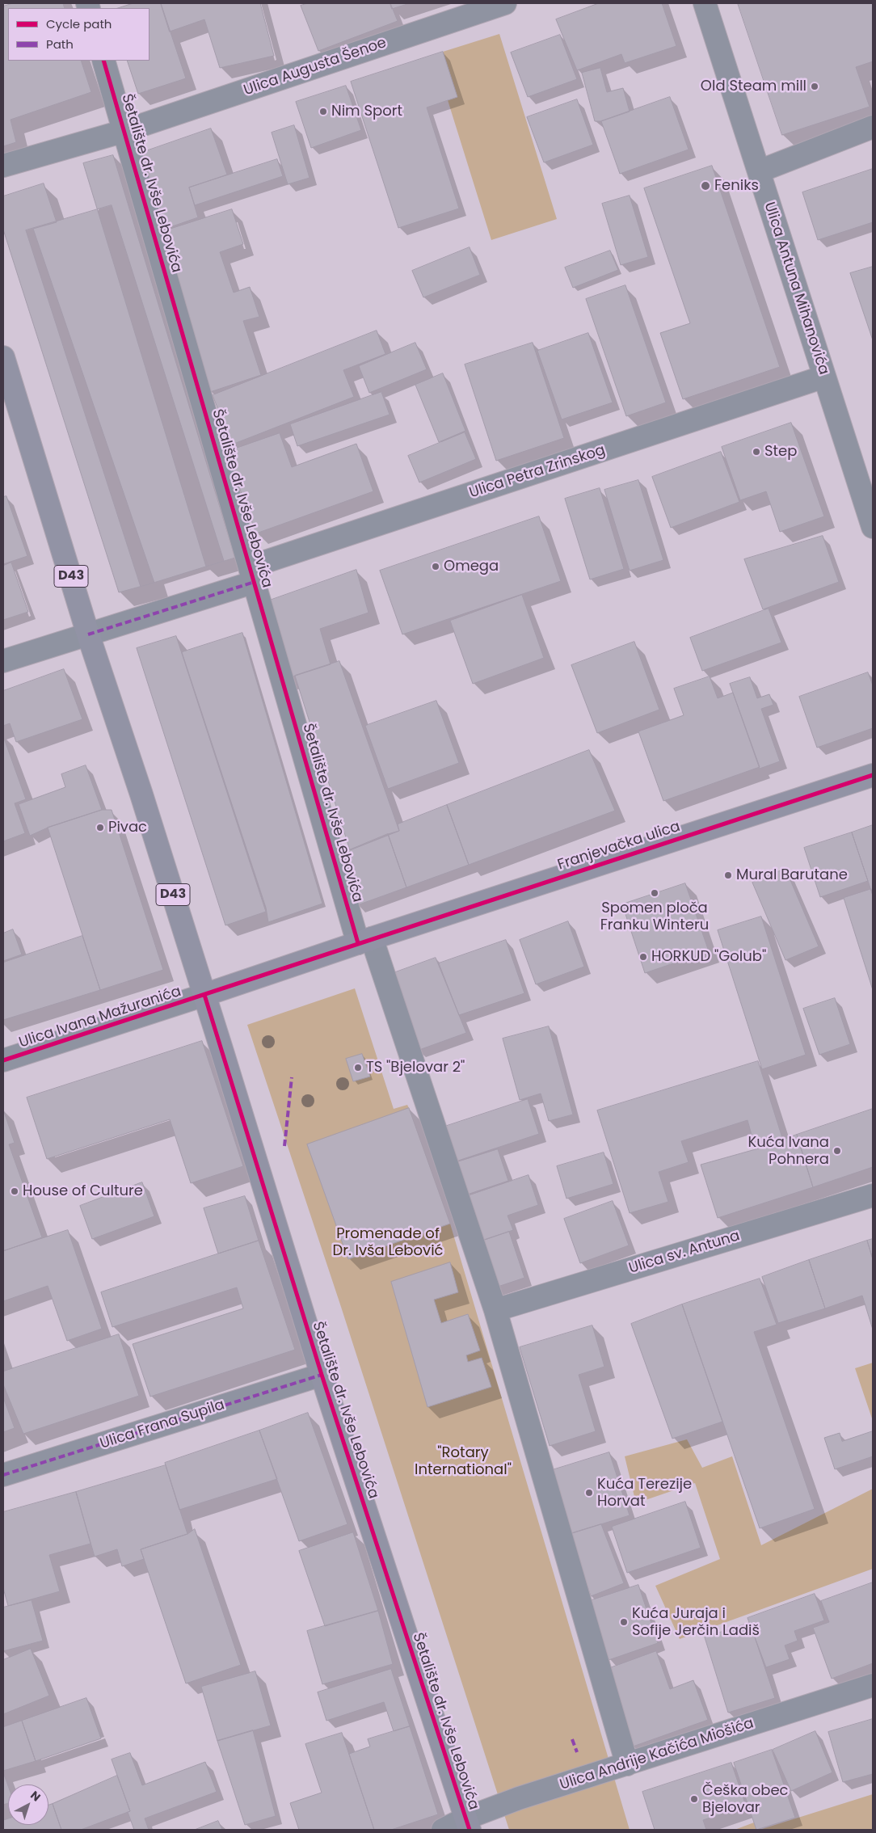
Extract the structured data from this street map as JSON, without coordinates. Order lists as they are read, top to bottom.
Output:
{
  "streets": {
    "main road": ["Šetalište dr. Ivše Lebovića", "D43", "Franjevačka ulica"],
    "street": [
      "Ulica Augusta Šenoe",
      "Ulica Antuna Mihanovića",
      "Ulica Petra Zrinskog",
      "Ulica Ivana Mažuranića",
      "Ulica sv. Antuna",
      "Ulica Frana Supila",
      "Ulica Andrije Kačića Miošića"
    ]
  },
  "crossings": [
    ["Ulica Augusta Šenoe", "Šetalište dr. Ivše Lebovića"],
    ["Šetalište dr. Ivše Lebovića", "Ulica Petra Zrinskog"],
    ["Šetalište dr. Ivše Lebovića", "Franjevačka ulica"],
    ["Šetalište dr. Ivše Lebovića", "Ulica Ivana Mažuranića"],
    ["Šetalište dr. Ivše Lebovića", "Ulica sv. Antuna"],
    ["Šetalište dr. Ivše Lebovića", "Ulica Frana Supila"],
    ["Šetalište dr. Ivše Lebovića", "Ulica Andrije Kačića Miošića"],
    ["Ulica Antuna Mihanovića", "Ulica Petra Zrinskog"],
    ["Franjevačka ulica", "Ulica Ivana Mažuranića"]
  ],
  "parks": ["Promenade of Dr. Ivša Lebović", "\"Rotary International\""],
  "places": [
    "Old Steam mill",
    "Nim Sport",
    "Feniks",
    "Step",
    "Omega",
    "Pivac",
    "Mural Barutane",
    "Spomen ploča Franku Winteru",
    "HORKUD \"Golub\"",
    "TS \"Bjelovar 2\"",
    "Kuća Ivana Pohnera",
    "House of Culture",
    "Kuća Terezije Horvat",
    "Kuća Juraja i Sofije Jerčin Ladiš",
    "Češka obec Bjelovar"
  ],
  "legend": ["Cycle path", "Path"],
  "north": "top right"
}
